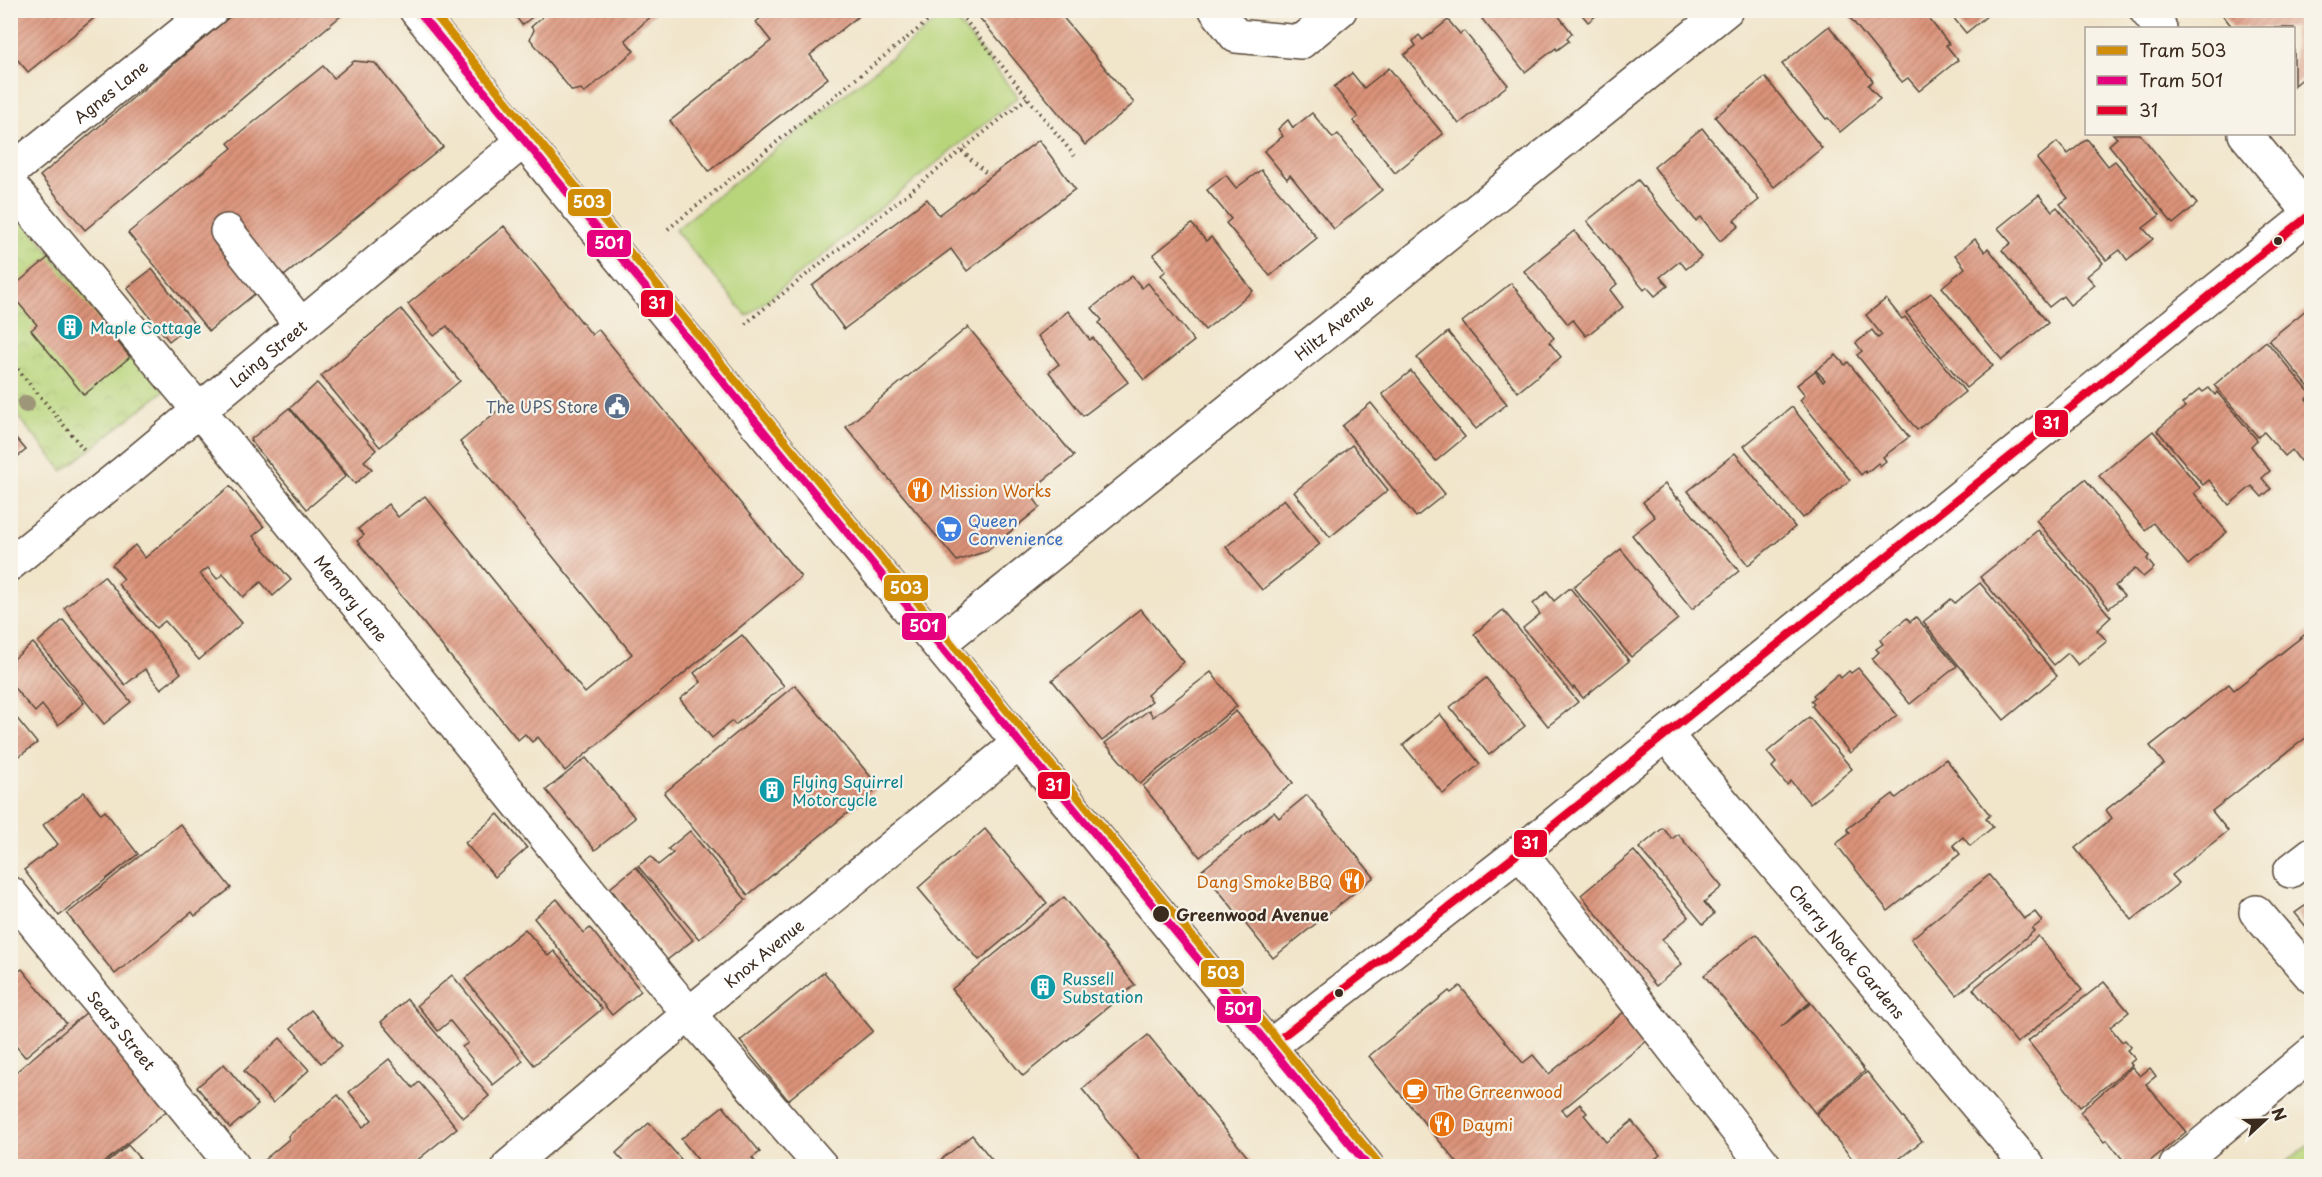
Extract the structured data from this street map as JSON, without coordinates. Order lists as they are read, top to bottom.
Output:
{
  "streets": {
    "street": [
      "Agnes Lane",
      "Hiltz Avenue",
      "Laing Street",
      "Memory Lane",
      "Cherry Nook Gardens",
      "Knox Avenue",
      "Sears Street"
    ]
  },
  "crossings": [
    ["Laing Street", "Memory Lane"],
    ["Memory Lane", "Knox Avenue"]
  ],
  "places": {
    "building": ["Maple Cottage", "Flying Squirrel Motorcycle", "Russell Substation"],
    "public building": ["The UPS Store"],
    "restaurant": ["Mission Works", "Dang Smoke BBQ", "Daymi"],
    "supermarket": ["Queen Convenience"],
    "other": ["Greenwood Avenue"],
    "cafe": ["The Grreenwood"]
  },
  "lines": ["tram line 503", "transit line 31", "tram line 501"],
  "legend": ["Tram 503", "Tram 501", "31"],
  "north": "right"
}
